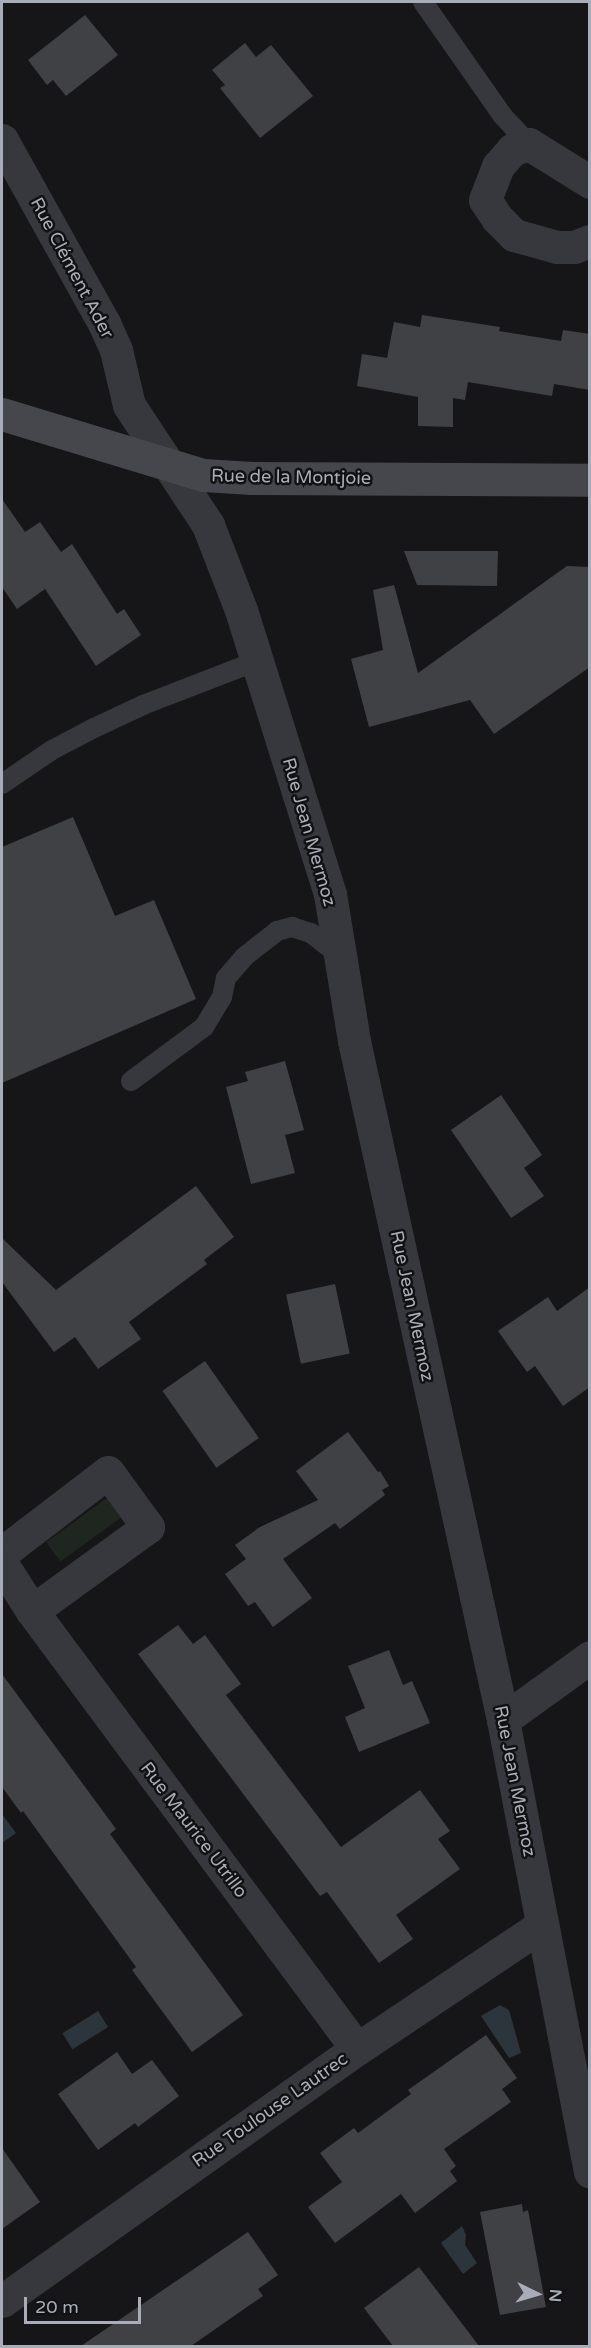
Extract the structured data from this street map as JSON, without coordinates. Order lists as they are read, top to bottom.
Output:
{
  "streets": {
    "main road": ["Rue de la Montjoie"],
    "street": [
      "Rue Clément Ader",
      "Rue Jean Mermoz",
      "Rue Maurice Utrillo",
      "Rue Toulouse Lautrec"
    ]
  },
  "crossings": [
    ["Rue Clément Ader", "Rue de la Montjoie"],
    ["Rue Clément Ader", "Rue Jean Mermoz"],
    ["Rue de la Montjoie", "Rue Jean Mermoz"],
    ["Rue Jean Mermoz", "Rue Toulouse Lautrec"],
    ["Rue Maurice Utrillo", "Rue Toulouse Lautrec"]
  ],
  "scale_bar": "20 m",
  "north": "right"
}
